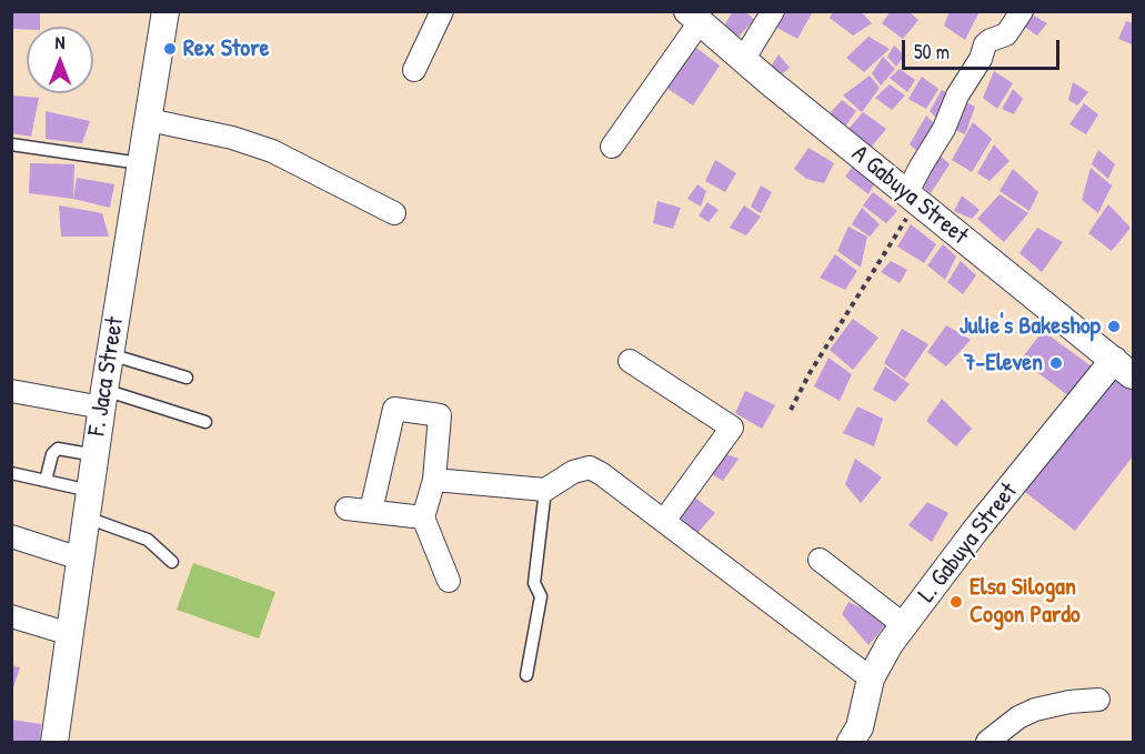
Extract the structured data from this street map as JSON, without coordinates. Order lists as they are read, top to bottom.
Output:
{
  "streets": {
    "street": ["A Gabuya Street", "F. Jaca Street", "L. Gabuya Street"]
  },
  "crossings": [
    ["A Gabuya Street", "L. Gabuya Street"]
  ],
  "places": [
    "Rex Store",
    "Julie's Bakeshop",
    "7-Eleven",
    "Elsa Silogan Cogon Pardo"
  ],
  "scale_bar": "50 m",
  "north": "top"
}
